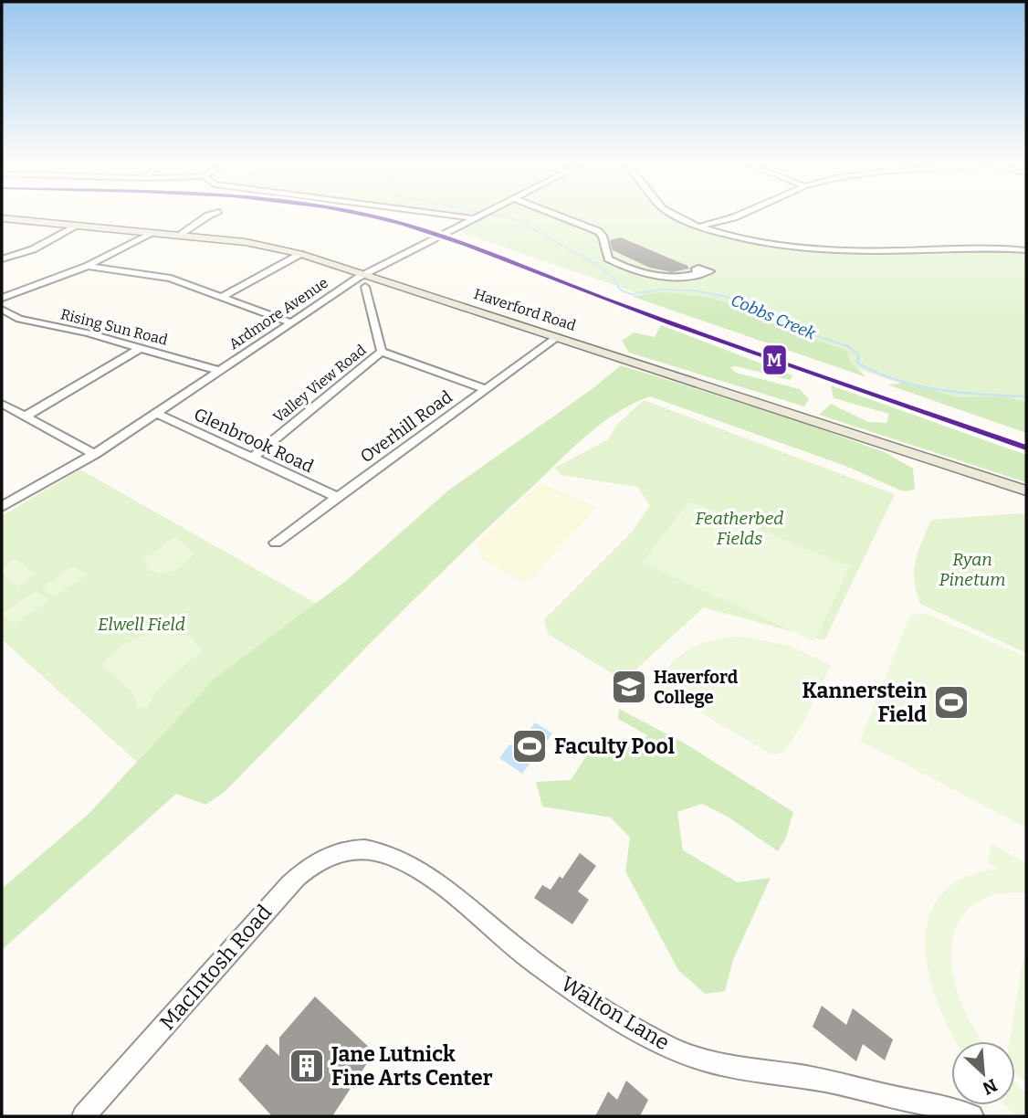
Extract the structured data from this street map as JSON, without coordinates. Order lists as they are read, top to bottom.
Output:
{
  "streets": {
    "main road": ["Haverford Road"],
    "street": [
      "Ardmore Avenue",
      "Rising Sun Road",
      "Valley View Road",
      "Overhill Road",
      "Glenbrook Road",
      "MacIntosh Road",
      "Walton Lane"
    ]
  },
  "crossings": [
    ["Haverford Road", "Ardmore Avenue"],
    ["Haverford Road", "Overhill Road"],
    ["Ardmore Avenue", "Rising Sun Road"],
    ["Ardmore Avenue", "Glenbrook Road"],
    ["Valley View Road", "Glenbrook Road"],
    ["Overhill Road", "Glenbrook Road"],
    ["MacIntosh Road", "Walton Lane"]
  ],
  "water": ["Cobbs Creek"],
  "parks": ["Featherbed Fields", "Ryan Pinetum", "Elwell Field"],
  "places": {
    "school or university": ["Haverford College"],
    "sports": ["Kannerstein Field", "Faculty Pool"],
    "building": ["Jane Lutnick Fine Arts Center"]
  },
  "lines": ["transit line M"],
  "north": "bottom right"
}
